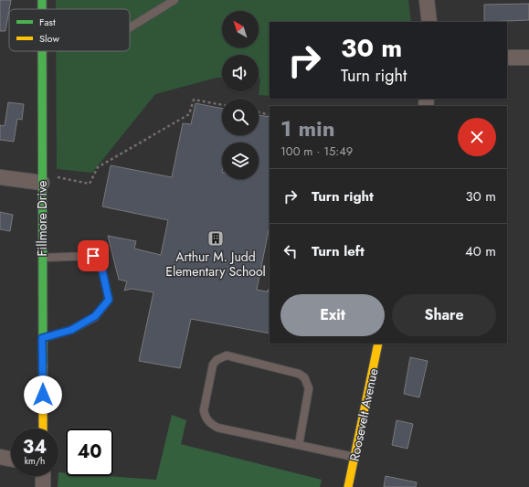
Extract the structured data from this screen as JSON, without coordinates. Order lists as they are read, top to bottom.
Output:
{
  "streets": {
    "street": ["Fillmore Drive", "Roosevelt Avenue"]
  },
  "places": {
    "building": ["Arthur M. Judd Elementary School"]
  },
  "legend": ["Fast", "Slow"],
  "north": "top left",
  "page": {
    "turn": ["30 m", "Turn right"],
    "heading": ["1 min", "100 m · 15:49"],
    "list": [
      {
        "name": "Turn right",
        "value": "30 m"
      },
      {
        "name": "Turn left",
        "value": "40 m"
      }
    ],
    "buttons": ["Exit", "Share"],
    "speed": "34 km/h",
    "limit": "40"
  }
}
